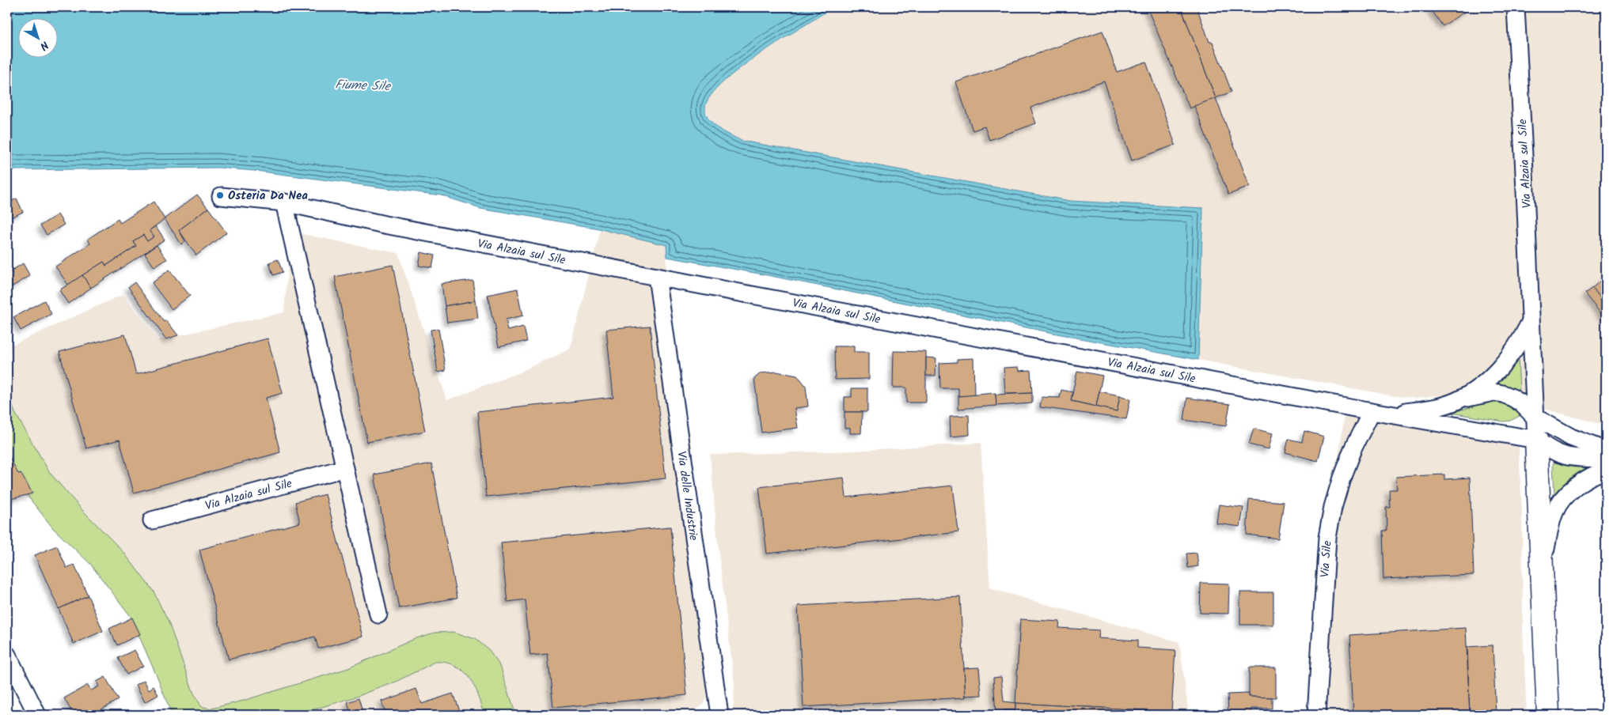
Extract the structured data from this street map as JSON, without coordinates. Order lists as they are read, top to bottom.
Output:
{
  "streets": {
    "street": ["Via Alzaia sul Sile", "Via delle Industrie", "Via Sile"]
  },
  "crossings": [
    ["Via Alzaia sul Sile", "Via delle Industrie"],
    ["Via Alzaia sul Sile", "Via Sile"]
  ],
  "water": ["Fiume Sile"],
  "places": ["Osteria Da Nea"],
  "north": "bottom right"
}
